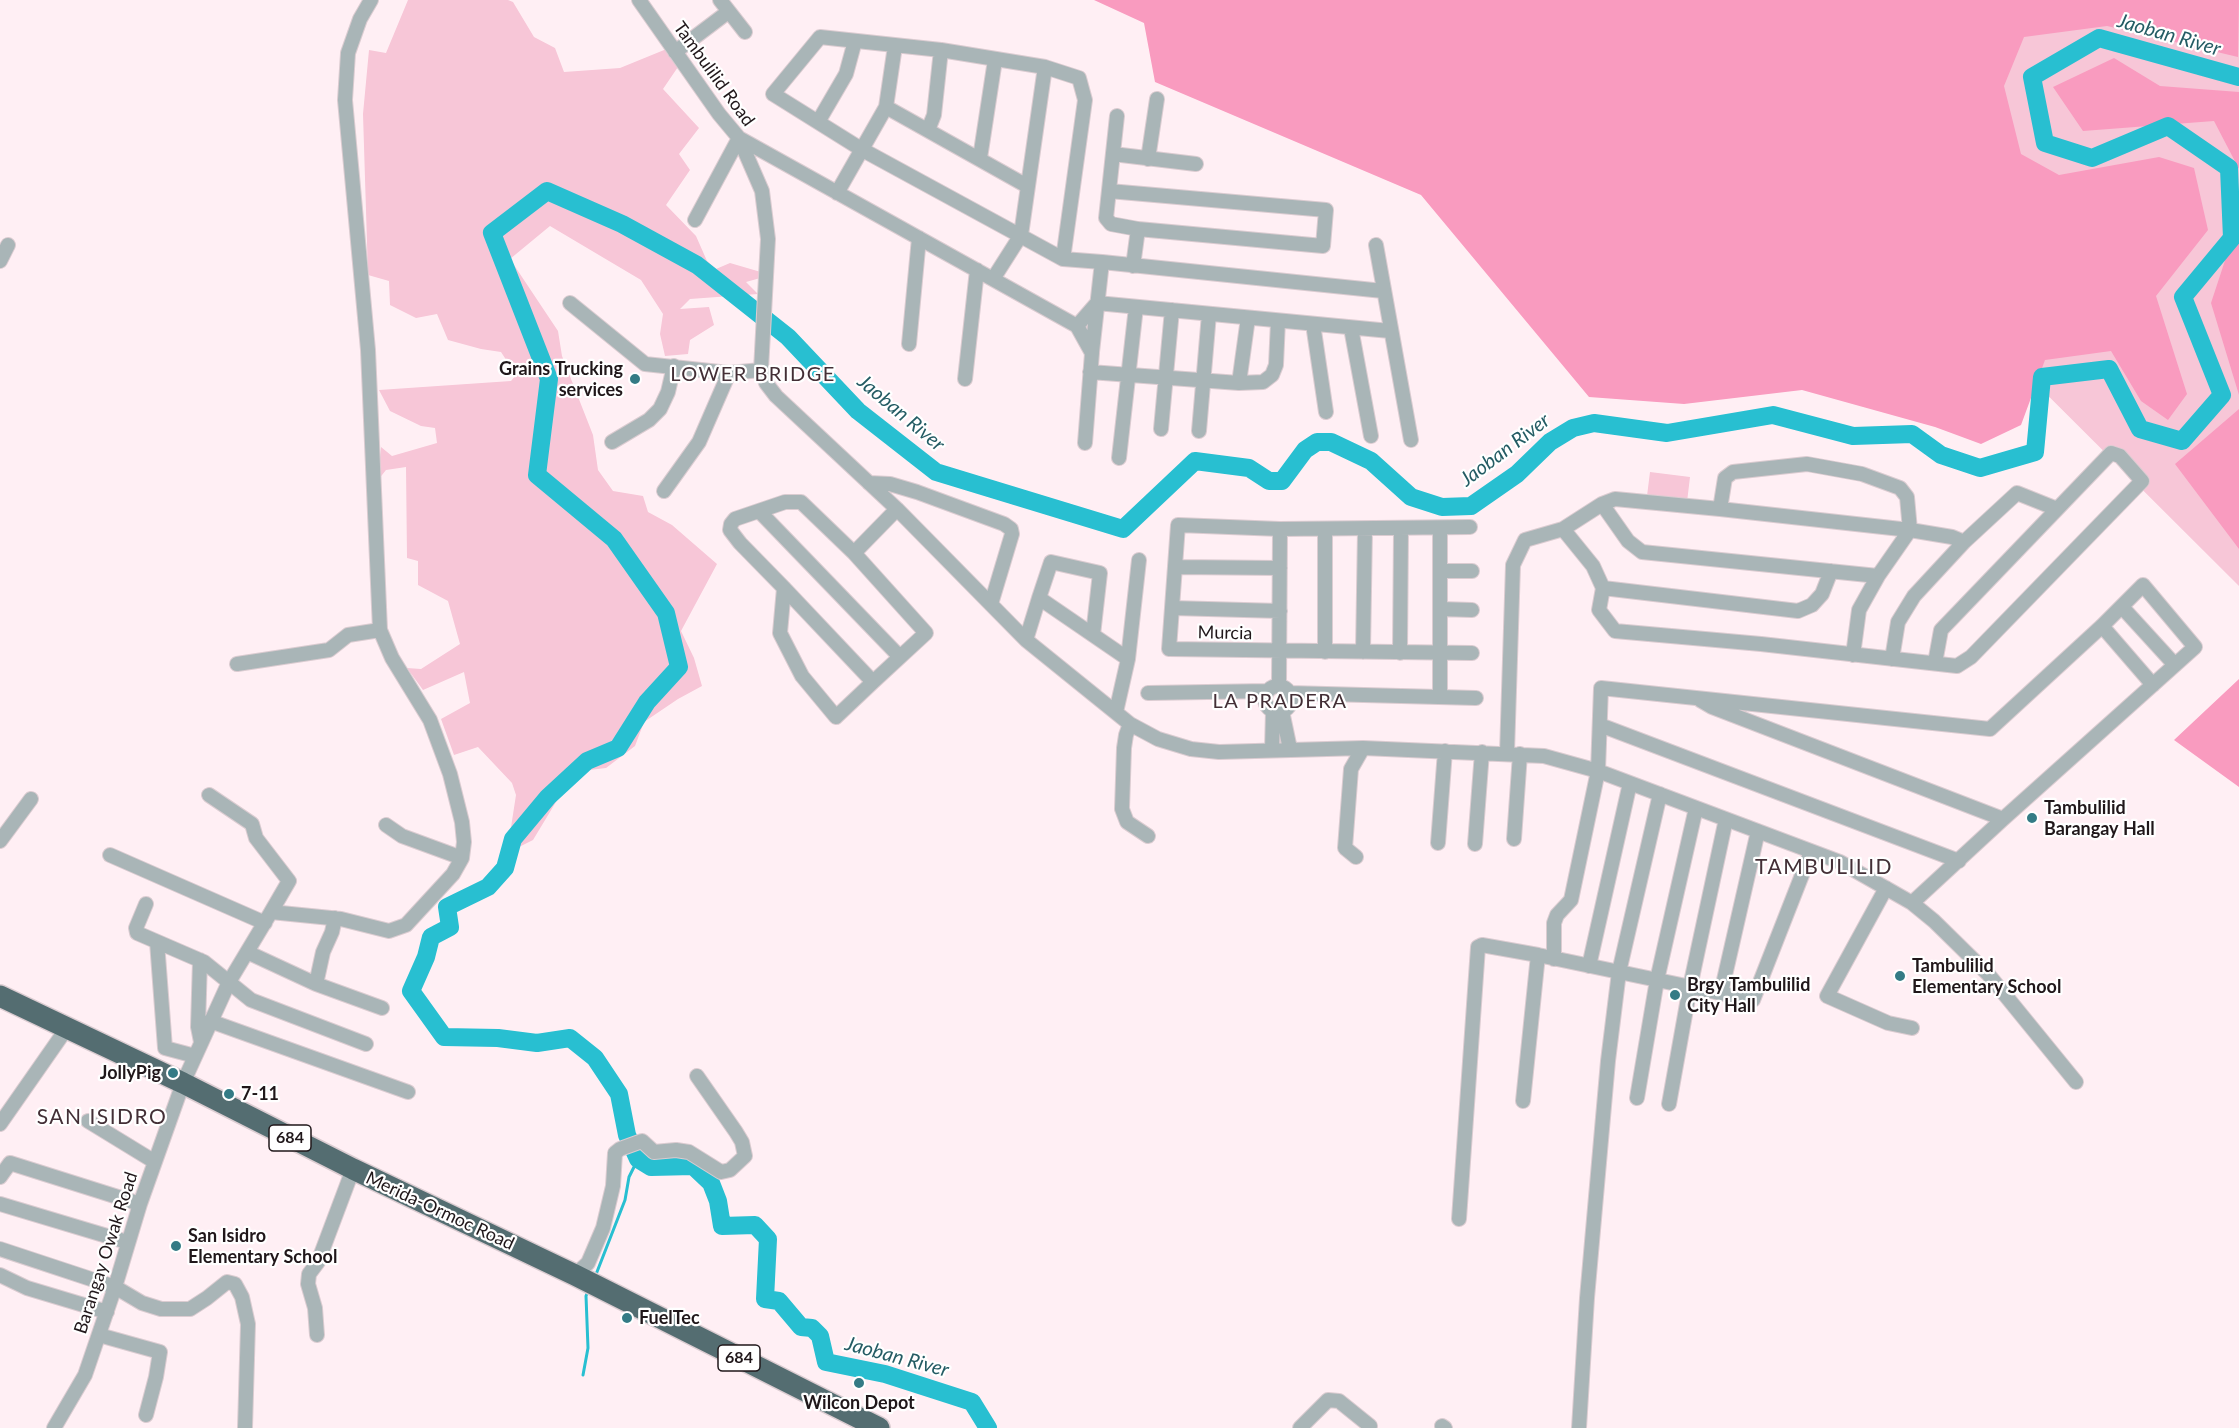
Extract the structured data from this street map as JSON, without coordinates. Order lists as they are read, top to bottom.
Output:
{
  "streets": {
    "highway": ["684", "Merida-Ormoc Road"],
    "street": ["Tambulilid Road", "Murcia", "Barangay Owak Road"]
  },
  "crossings": [
    ["Merida-Ormoc Road", "Barangay Owak Road"]
  ],
  "districts": [
    "LOWER BRIDGE",
    "LA PRADERA",
    "TAMBULILID",
    "SAN ISIDRO"
  ],
  "water": ["Jaoban River"],
  "places": [
    "Grains Trucking services",
    "Tambulilid Barangay Hall",
    "Tambulilid Elementary School",
    "Brgy Tambulilid City Hall",
    "JollyPig",
    "7-11",
    "San Isidro Elementary School",
    "FuelTec",
    "Wilcon Depot"
  ]
}
